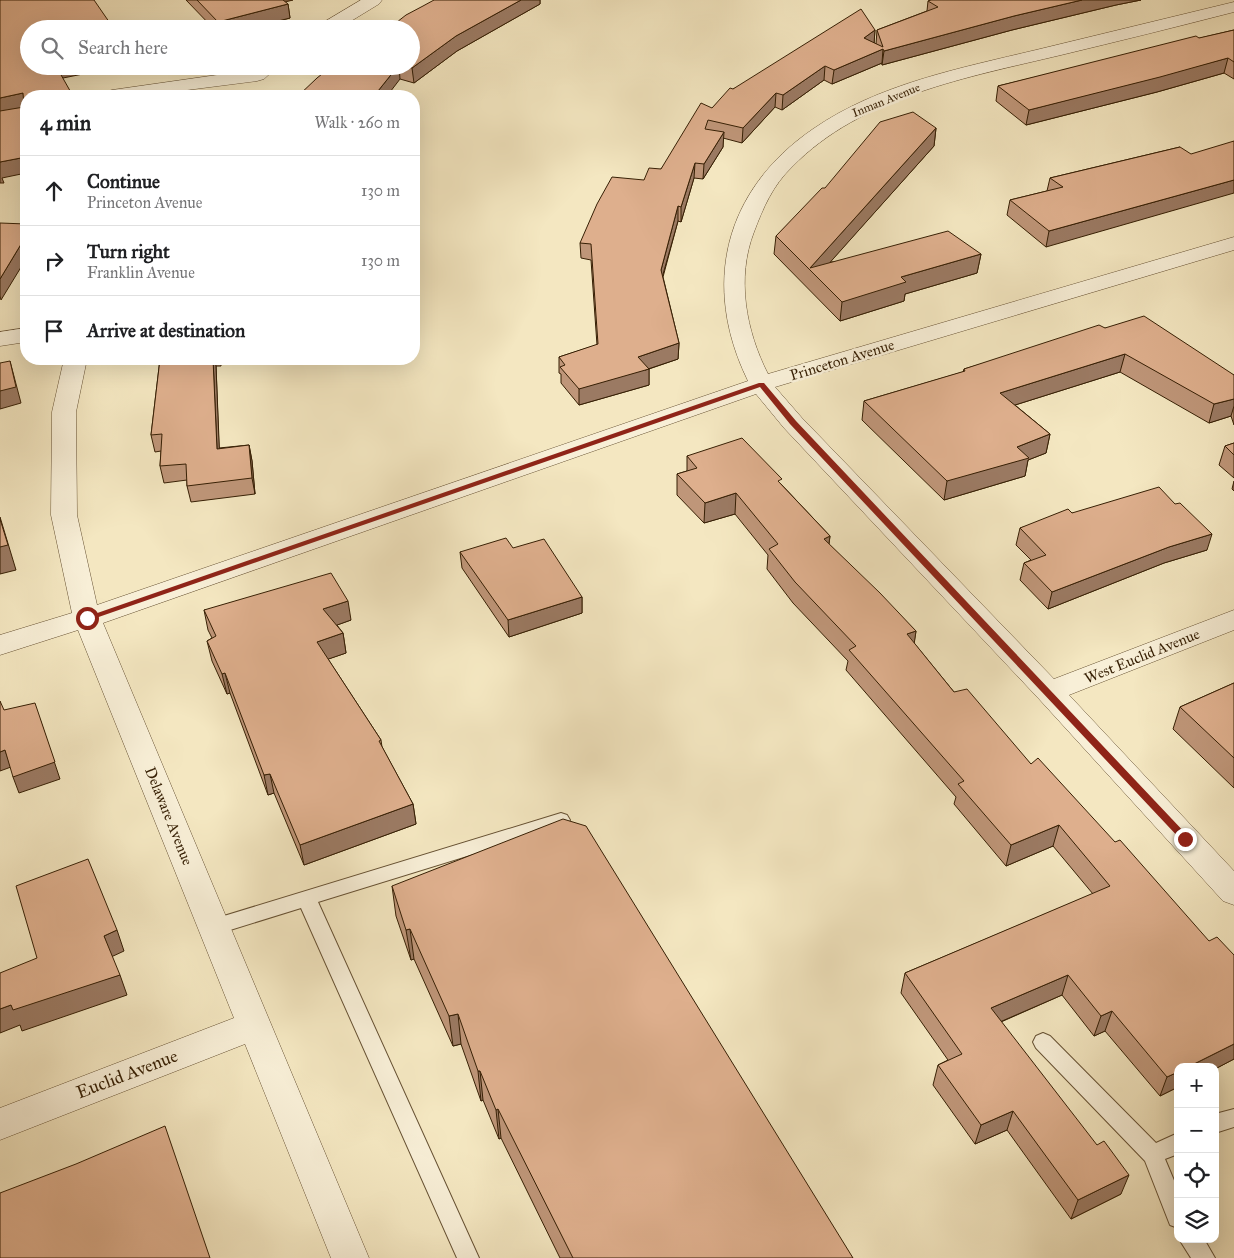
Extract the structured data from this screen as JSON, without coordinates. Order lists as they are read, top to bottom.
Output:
{
  "streets": {
    "street": [
      "Inman Avenue",
      "Princeton Avenue",
      "West Euclid Avenue",
      "Delaware Avenue",
      "Euclid Avenue"
    ]
  },
  "crossings": [
    ["Inman Avenue", "Princeton Avenue"],
    ["Inman Avenue", "West Euclid Avenue"],
    ["Princeton Avenue", "Delaware Avenue"],
    ["Delaware Avenue", "Euclid Avenue"]
  ],
  "page": {
    "search": "Search here",
    "heading": ["4 min", "Walk · 260 m"],
    "list": [
      ["Continue", "Princeton Avenue", "130 m"],
      ["Turn right", "Franklin Avenue", "130 m"],
      "Arrive at destination"
    ],
    "map_buttons": ["+", "−"]
  }
}
